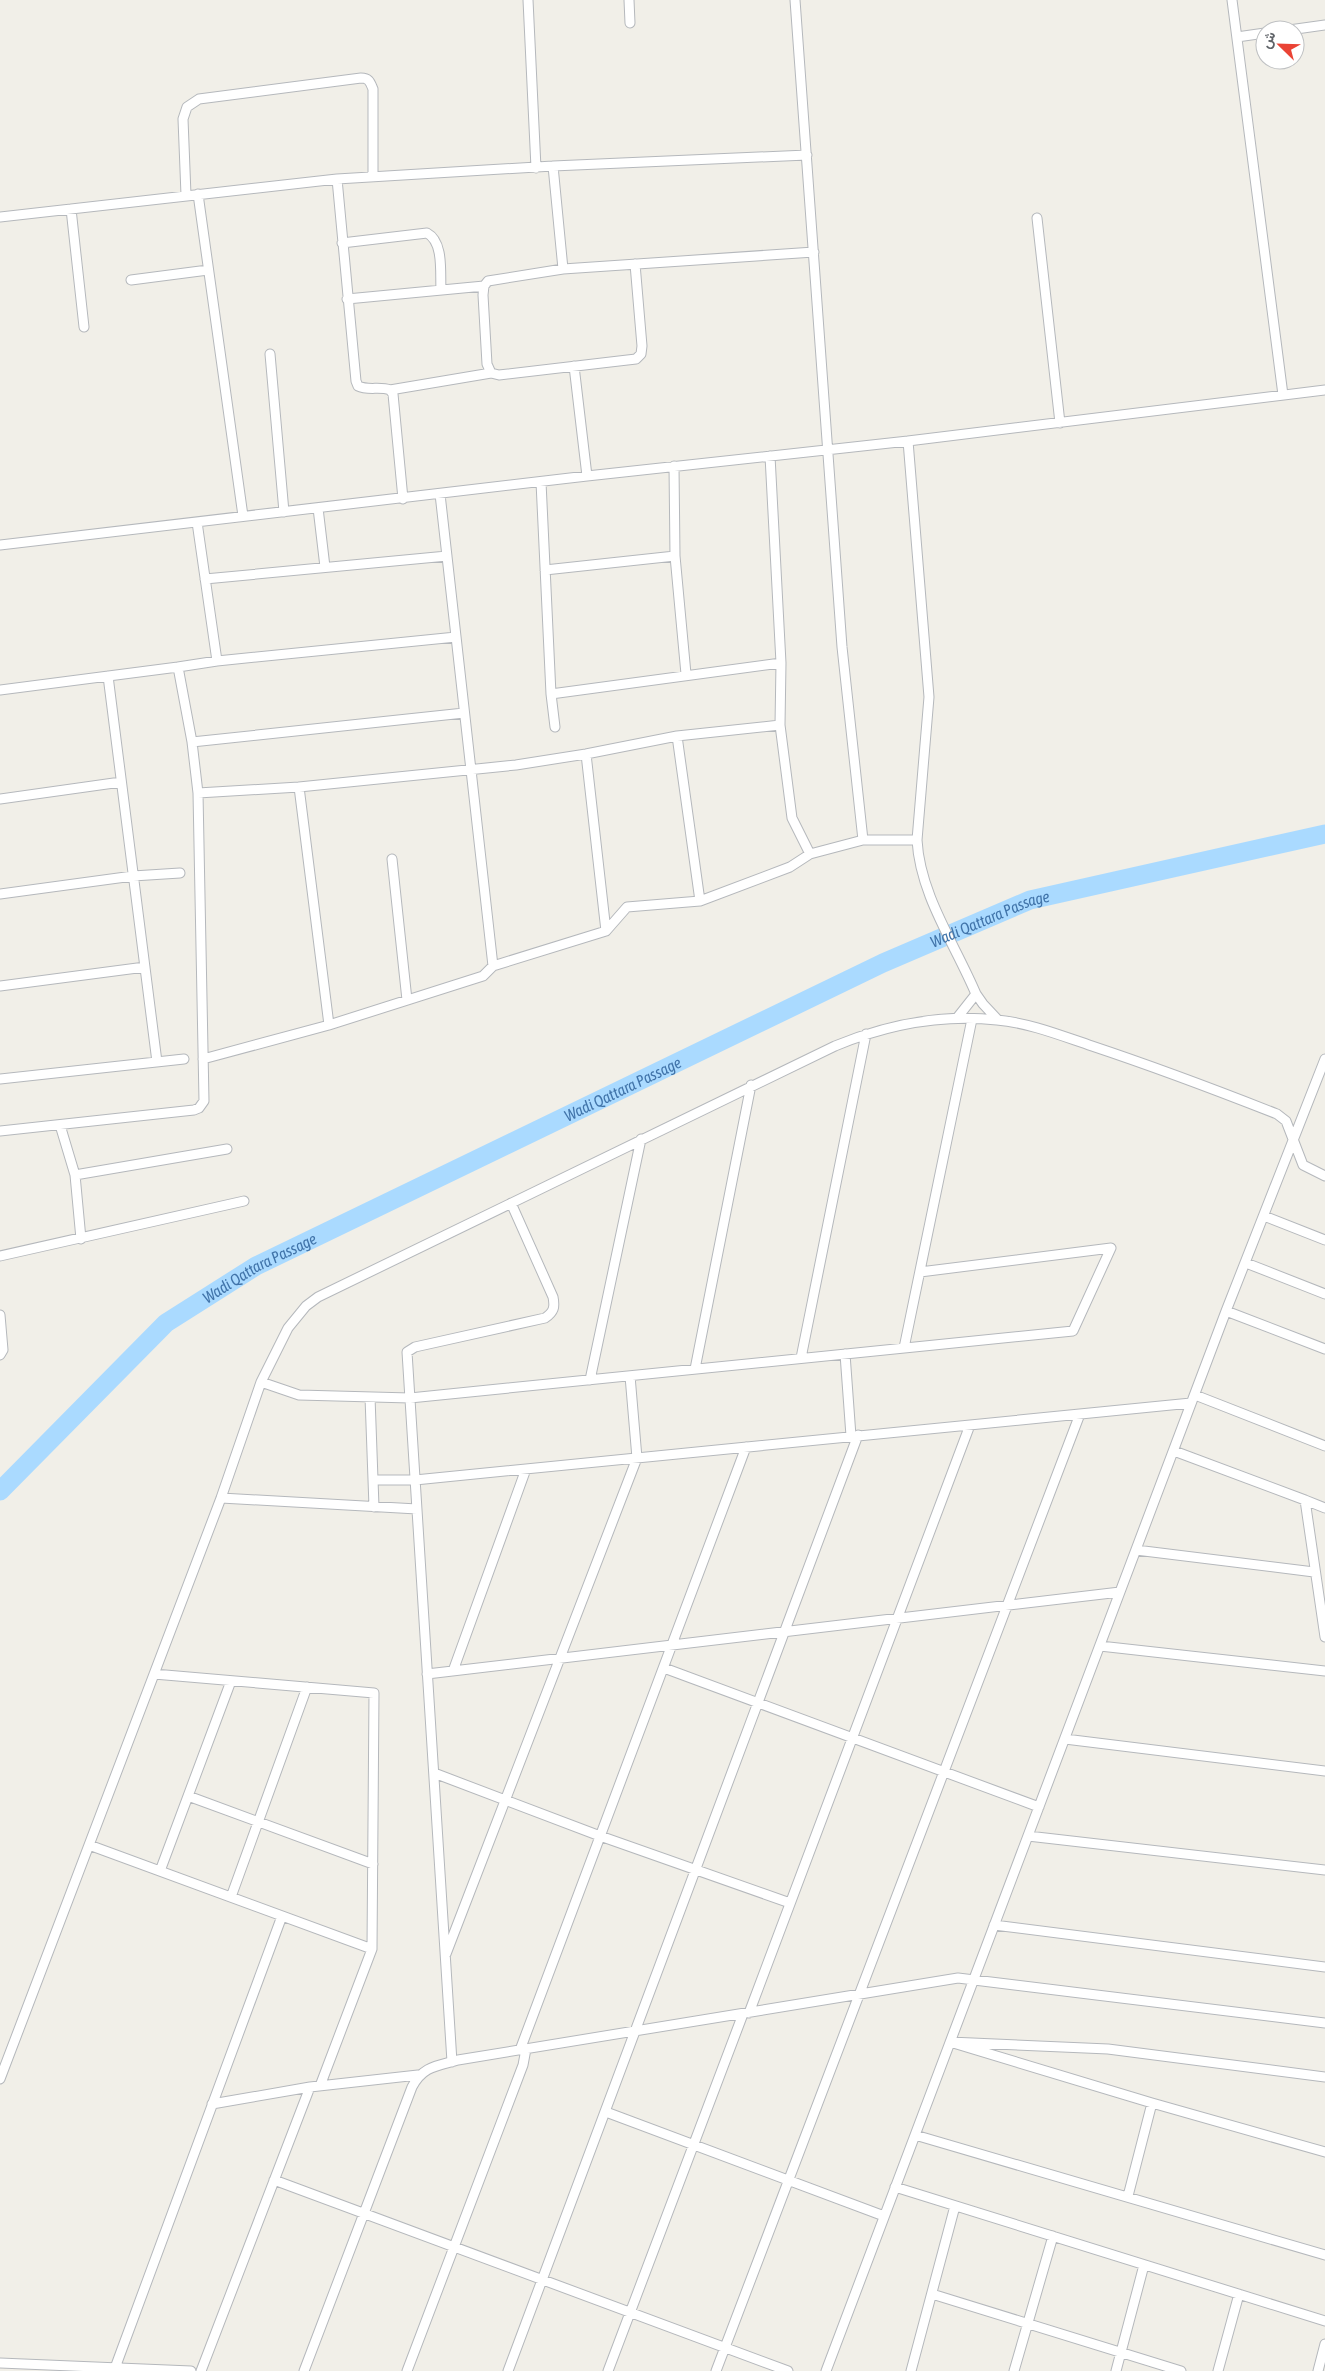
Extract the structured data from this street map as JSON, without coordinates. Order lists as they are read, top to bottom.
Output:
{
  "water": ["Wadi Qattara Passage"],
  "north": "top left"
}
